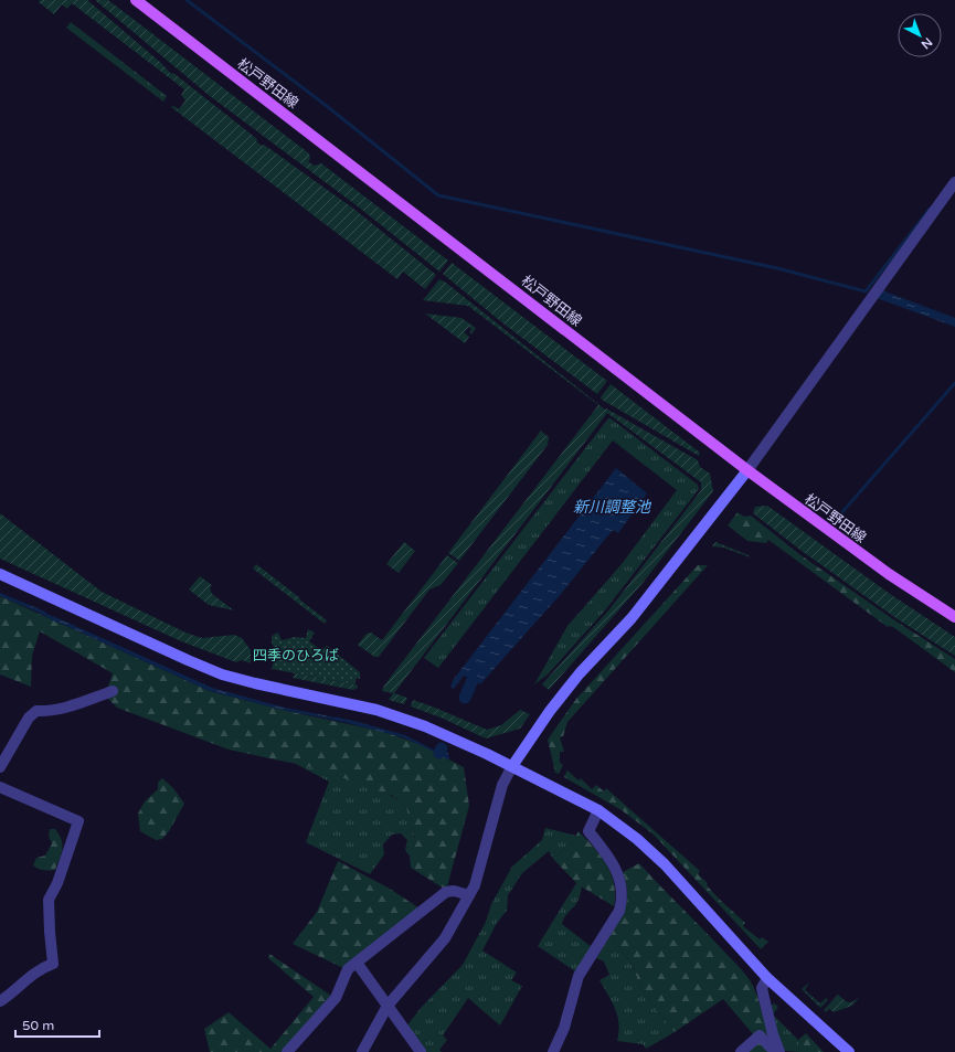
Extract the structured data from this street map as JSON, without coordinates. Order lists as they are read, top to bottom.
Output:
{
  "streets": {
    "main road": ["松戸野田線"]
  },
  "water": ["新川調整池"],
  "parks": ["四季のひろば"],
  "scale_bar": "50 m",
  "north": "bottom right"
}
